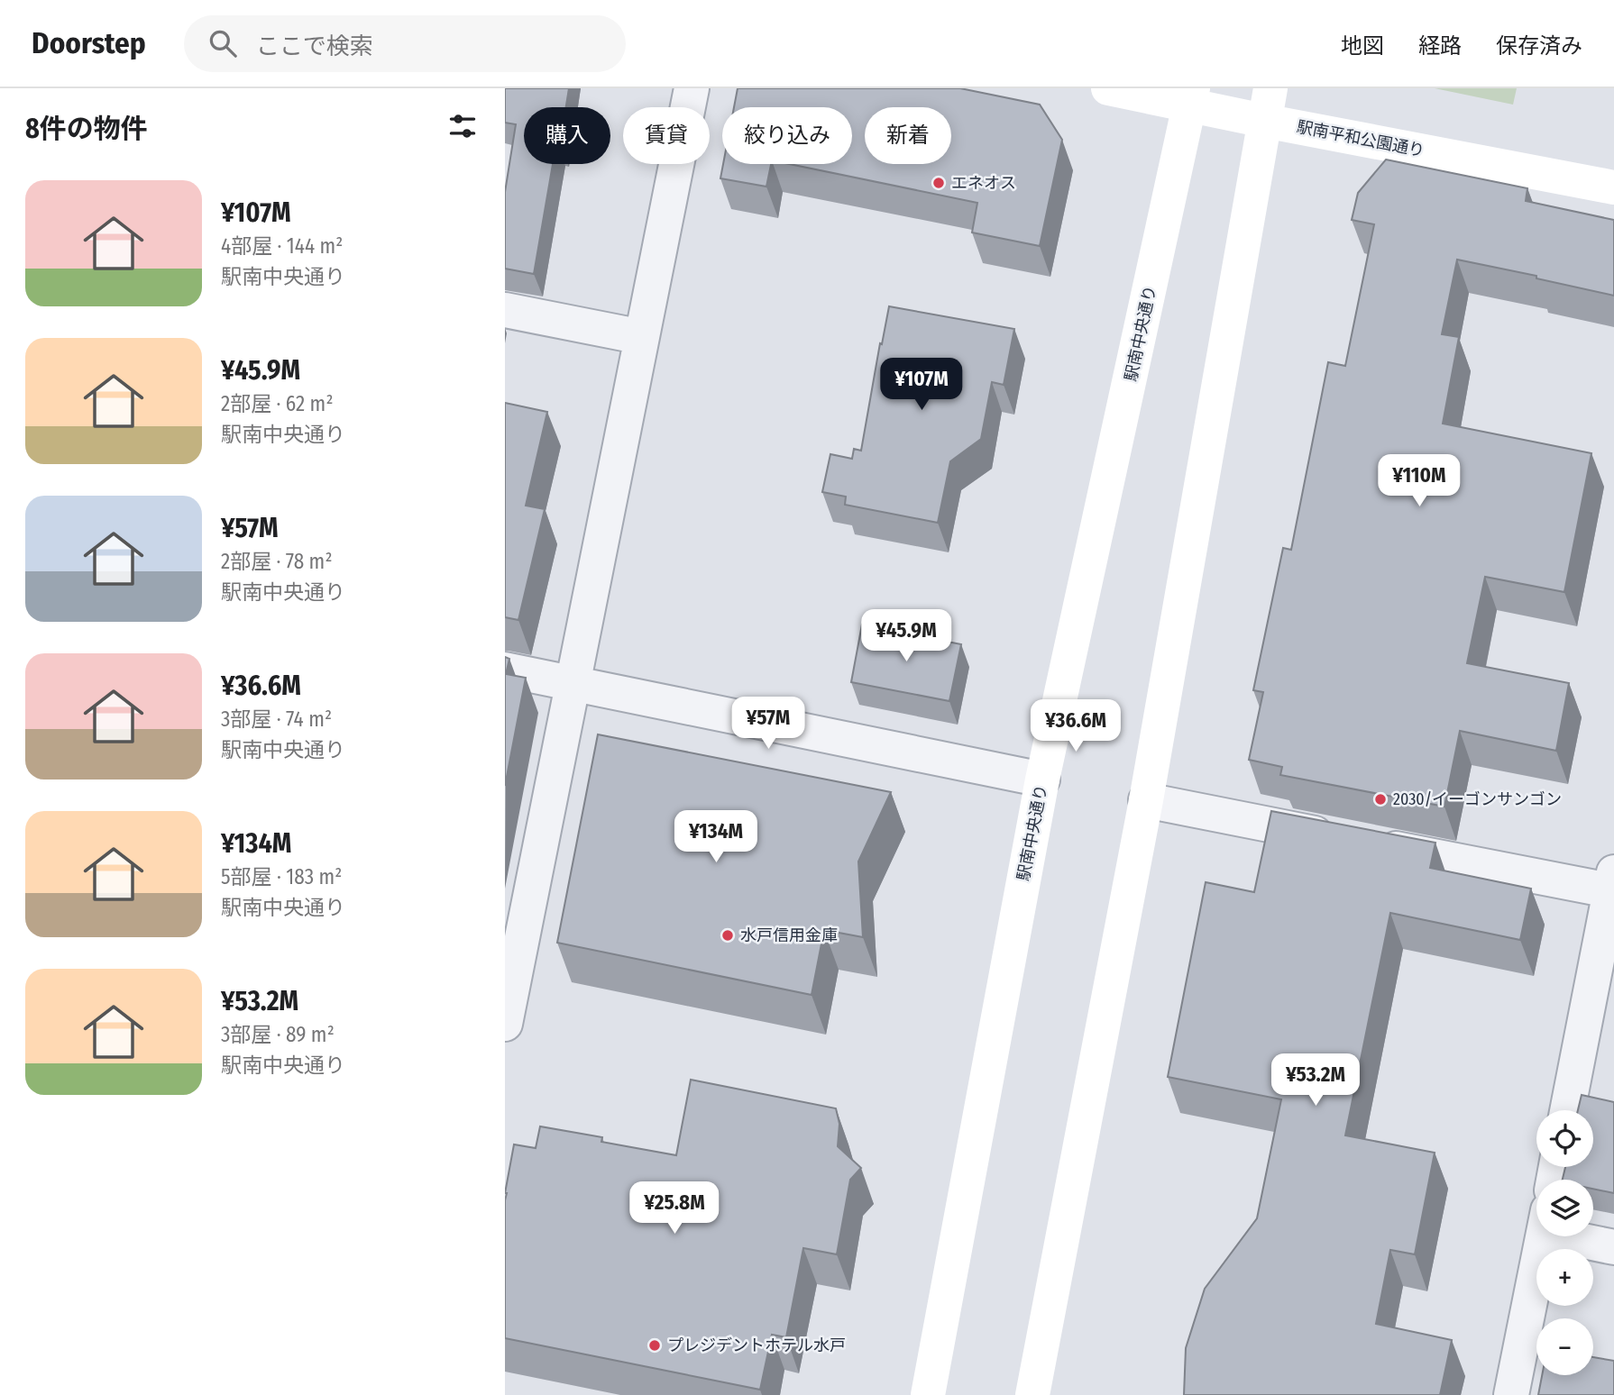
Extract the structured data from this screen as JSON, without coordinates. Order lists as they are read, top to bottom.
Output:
{
  "streets": {
    "street": ["駅南平和公園通り", "駅南中央通り"]
  },
  "crossings": [
    ["駅南平和公園通り", "駅南中央通り"]
  ],
  "places": [
    "エネオス",
    "2030/イーゴンサンゴン",
    "水戸信用金庫",
    "プレジデントホテル水戸"
  ],
  "page": {
    "header": "Doorstep",
    "search": "ここで検索",
    "nav": ["地図", "経路", "保存済み"],
    "heading": "8件の物件",
    "chip": [
      "購入",
      "賃貸",
      "絞り込み",
      "新着"
    ],
    "list": [
      {
        "name": "¥107M",
        "note": "4部屋 · 144 m² · 駅南中央通り"
      },
      {
        "name": "¥45.9M",
        "note": "2部屋 · 62 m² · 駅南中央通り"
      },
      {
        "name": "¥57M",
        "note": "2部屋 · 78 m² · 駅南中央通り"
      },
      {
        "name": "¥36.6M",
        "note": "3部屋 · 74 m² · 駅南中央通り"
      },
      {
        "name": "¥134M",
        "note": "5部屋 · 183 m² · 駅南中央通り"
      },
      {
        "name": "¥53.2M",
        "note": "3部屋 · 89 m² · 駅南中央通り"
      }
    ],
    "price": [
      "¥107M",
      "¥110M",
      "¥45.9M",
      "¥57M",
      "¥36.6M",
      "¥134M",
      "¥53.2M",
      "¥25.8M"
    ],
    "map_buttons": ["+", "−"]
  }
}
